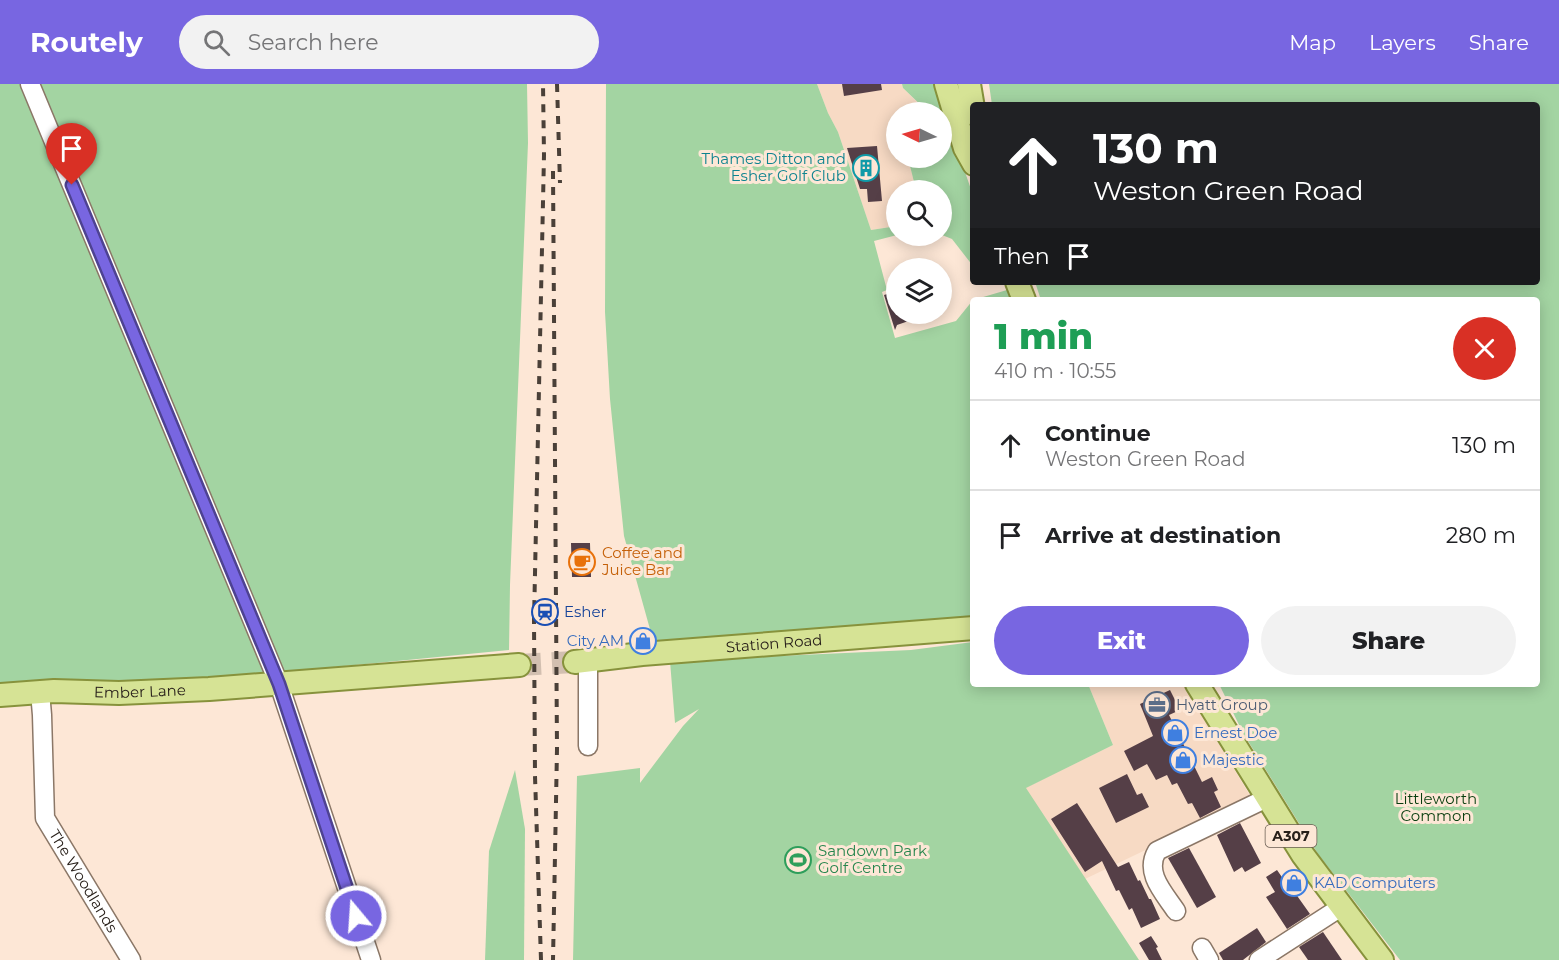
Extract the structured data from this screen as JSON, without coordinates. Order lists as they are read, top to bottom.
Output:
{
  "streets": {
    "main road": ["Station Road", "Ember Lane", "A307"],
    "street": ["The Woodlands"]
  },
  "crossings": [
    ["Ember Lane", "The Woodlands"]
  ],
  "parks": ["Littleworth Common"],
  "places": {
    "building": ["Thames Ditton and Esher Golf Club"],
    "cafe": ["Coffee and Juice Bar"],
    "station": ["Esher"],
    "shop": [
      "City AM",
      "Ernest Doe",
      "Majestic",
      "KAD Computers"
    ],
    "office": ["Hyatt Group"],
    "sports": ["Sandown Park Golf Centre"]
  },
  "north": "left",
  "page": {
    "header": "Routely",
    "search": "Search here",
    "nav": ["Map", "Layers", "Share"],
    "turn": ["130 m", "Weston Green Road"],
    "then": "Then",
    "heading": ["1 min", "410 m · 10:55"],
    "list": [
      {
        "name": "Continue",
        "note": "Weston Green Road",
        "value": "130 m"
      },
      {
        "name": "Arrive at destination",
        "value": "280 m"
      }
    ],
    "buttons": ["Exit", "Share"]
  }
}
